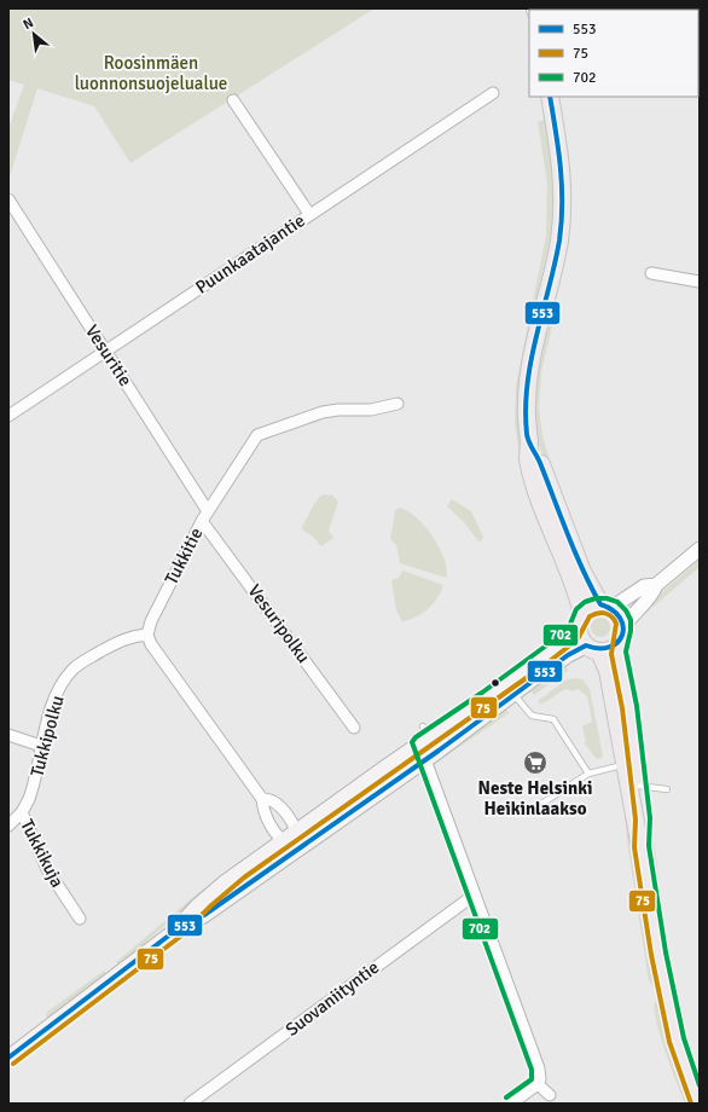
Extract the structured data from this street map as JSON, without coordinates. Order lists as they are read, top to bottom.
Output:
{
  "streets": {
    "street": [
      "Puunkaatajantie",
      "Vesuritie",
      "Tukkitie",
      "Vesuripolku",
      "Tukkipolku",
      "Tukkikuja",
      "Suovaniityntie"
    ]
  },
  "crossings": [
    ["Puunkaatajantie", "Vesuritie"],
    ["Vesuritie", "Tukkitie"],
    ["Vesuritie", "Vesuripolku"],
    ["Tukkitie", "Vesuripolku"],
    ["Tukkitie", "Tukkipolku"],
    ["Tukkipolku", "Tukkikuja"]
  ],
  "parks": ["Roosinmäen luonnonsuojelualue"],
  "places": {
    "supermarket": ["Neste Helsinki Heikinlaakso"]
  },
  "lines": ["transit line 553", "transit line 702", "transit line 75"],
  "legend": ["553", "75", "702"],
  "north": "top left"
}
